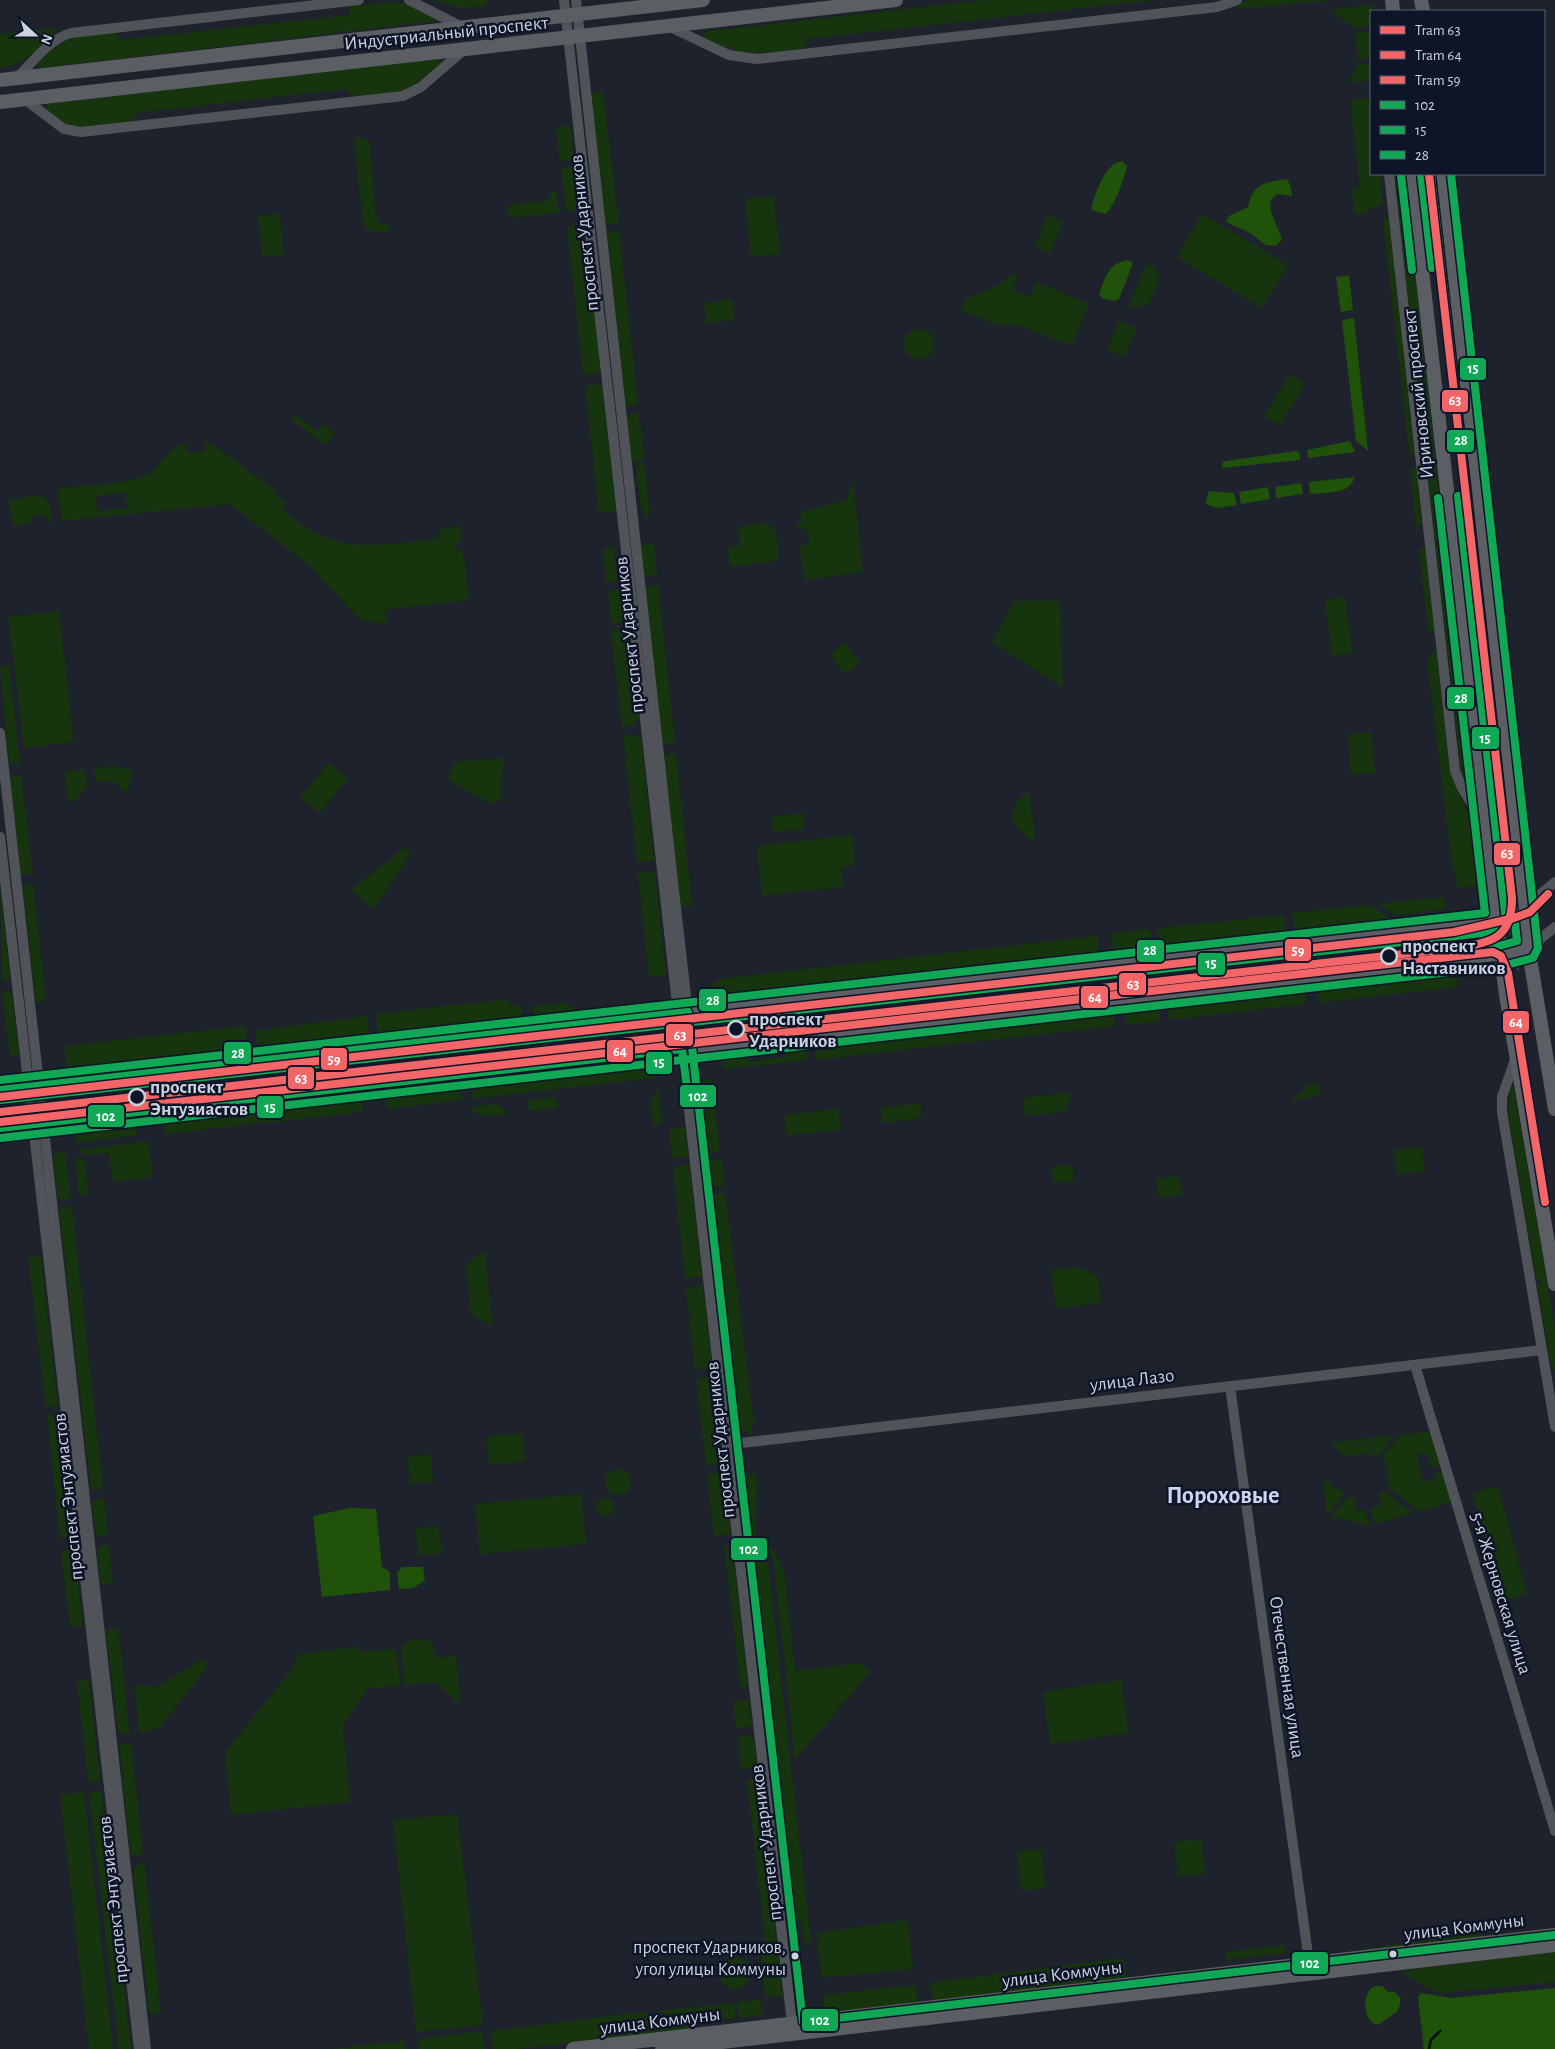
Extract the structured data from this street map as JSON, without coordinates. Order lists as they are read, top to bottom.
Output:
{
  "streets": {
    "main road": ["Индустриальный проспект", "Ириновский проспект", "улица Коммуны"],
    "street": [
      "проспект Ударников",
      "улица Лазо",
      "проспект Энтузиастов",
      "5-я Жерновская улица",
      "Отечественная улица"
    ]
  },
  "crossings": [
    ["Индустриальный проспект", "проспект Ударников"],
    ["проспект Ударников", "улица Лазо"],
    ["проспект Ударников", "улица Коммуны"],
    ["Ириновский проспект", "улица Лазо"],
    ["улица Лазо", "5-я Жерновская улица"],
    ["улица Лазо", "Отечественная улица"],
    ["Отечественная улица", "улица Коммуны"]
  ],
  "districts": ["Пороховые"],
  "places": [
    "проспект Наставников",
    "проспект Ударников",
    "проспект Энтузиастов",
    "проспект Ударников, угол улицы Коммуны"
  ],
  "lines": [
    "tram line 63",
    "transit line 15",
    "transit line 28",
    "tram line 59",
    "tram line 64",
    "transit line 102"
  ],
  "legend": [
    "Tram 63",
    "Tram 64",
    "Tram 59",
    "102",
    "15",
    "28"
  ],
  "north": "right"
}
